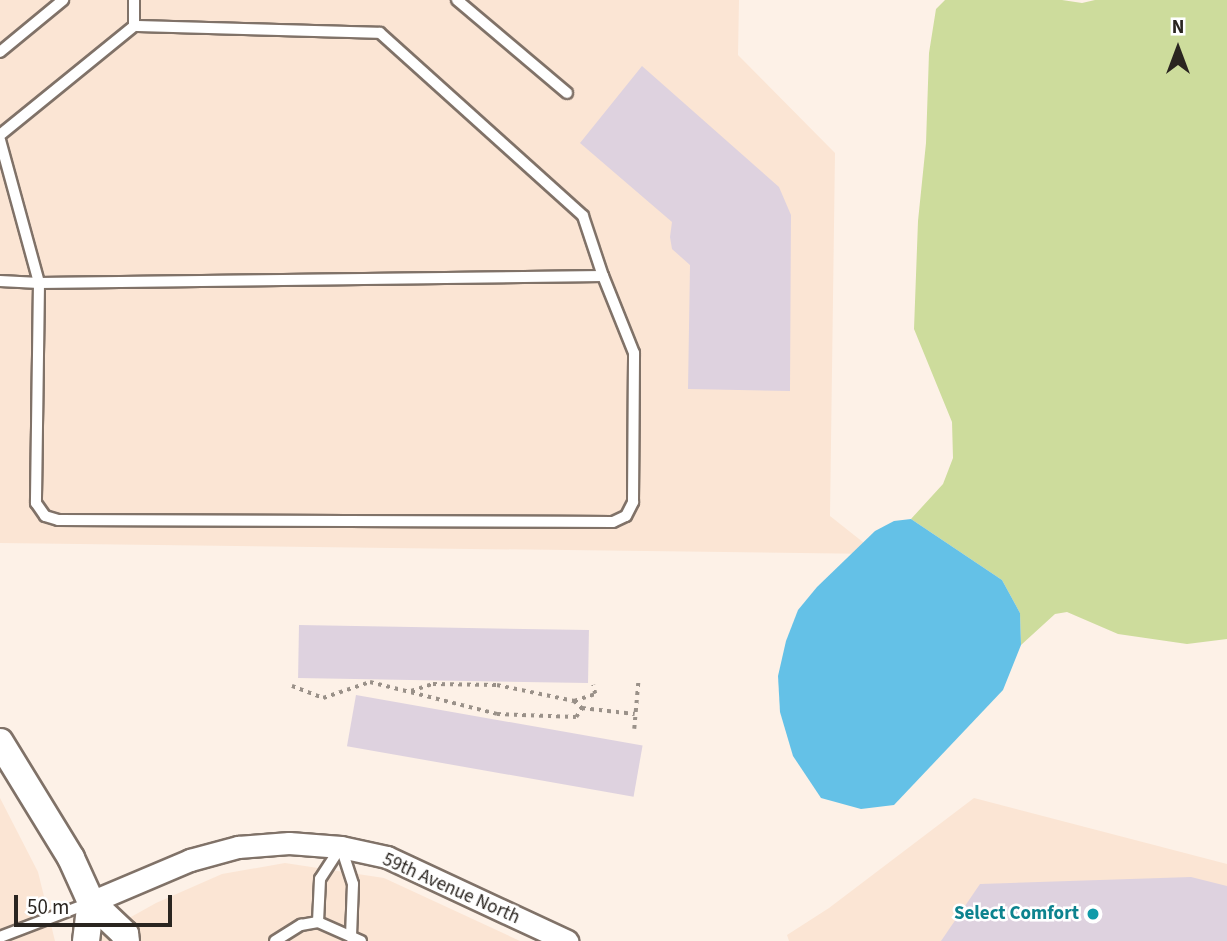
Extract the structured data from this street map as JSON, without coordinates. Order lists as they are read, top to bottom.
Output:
{
  "streets": {
    "street": ["59th Avenue North"]
  },
  "places": ["Select Comfort"],
  "scale_bar": "50 m",
  "north": "top"
}
